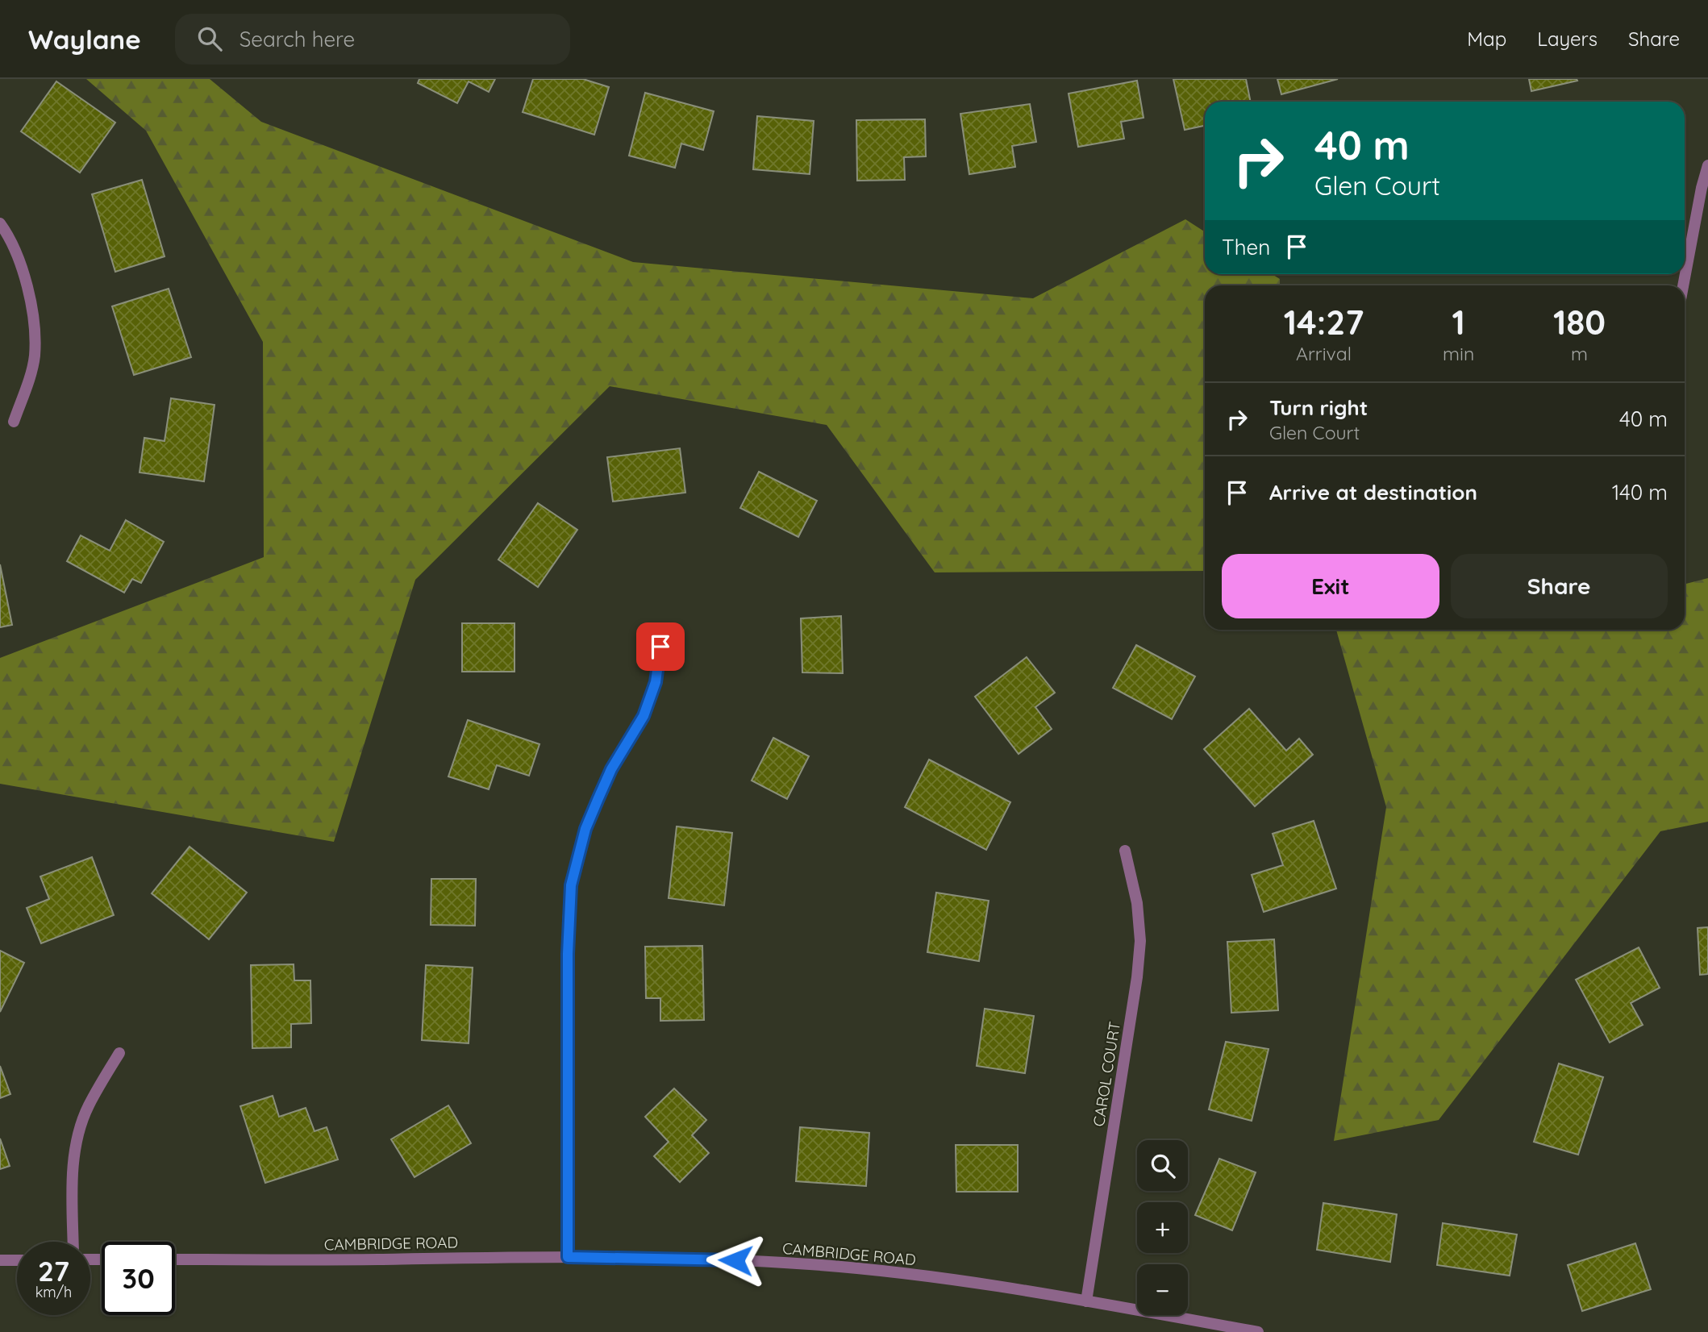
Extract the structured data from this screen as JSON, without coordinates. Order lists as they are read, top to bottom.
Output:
{
  "streets": {
    "street": ["CAROL COURT", "CAMBRIDGE ROAD"]
  },
  "crossings": [
    ["CAROL COURT", "CAMBRIDGE ROAD"]
  ],
  "page": {
    "header": "Waylane",
    "search": "Search here",
    "nav": ["Map", "Layers", "Share"],
    "turn": ["40 m", "Glen Court"],
    "then": "Then",
    "eta": [
      "14:27",
      "Arrival",
      "1",
      "min",
      "180",
      "m"
    ],
    "list": [
      {
        "name": "Turn right",
        "note": "Glen Court",
        "value": "40 m"
      },
      {
        "name": "Arrive at destination",
        "value": "140 m"
      }
    ],
    "buttons": ["Exit", "Share"],
    "map_buttons": ["+", "−"],
    "speed": "27 km/h",
    "limit": "30"
  }
}
